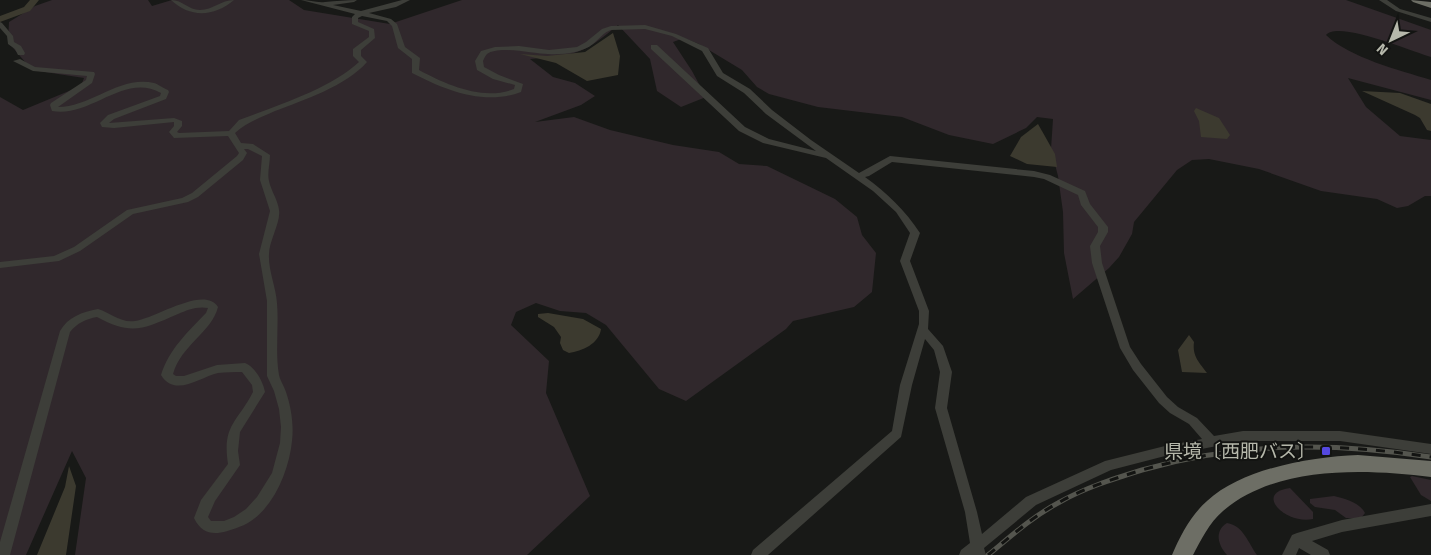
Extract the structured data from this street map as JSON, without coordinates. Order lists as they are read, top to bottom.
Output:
{
  "places": {
    "transit": ["県境〔西肥バス〕"]
  },
  "north": "bottom left"
}
